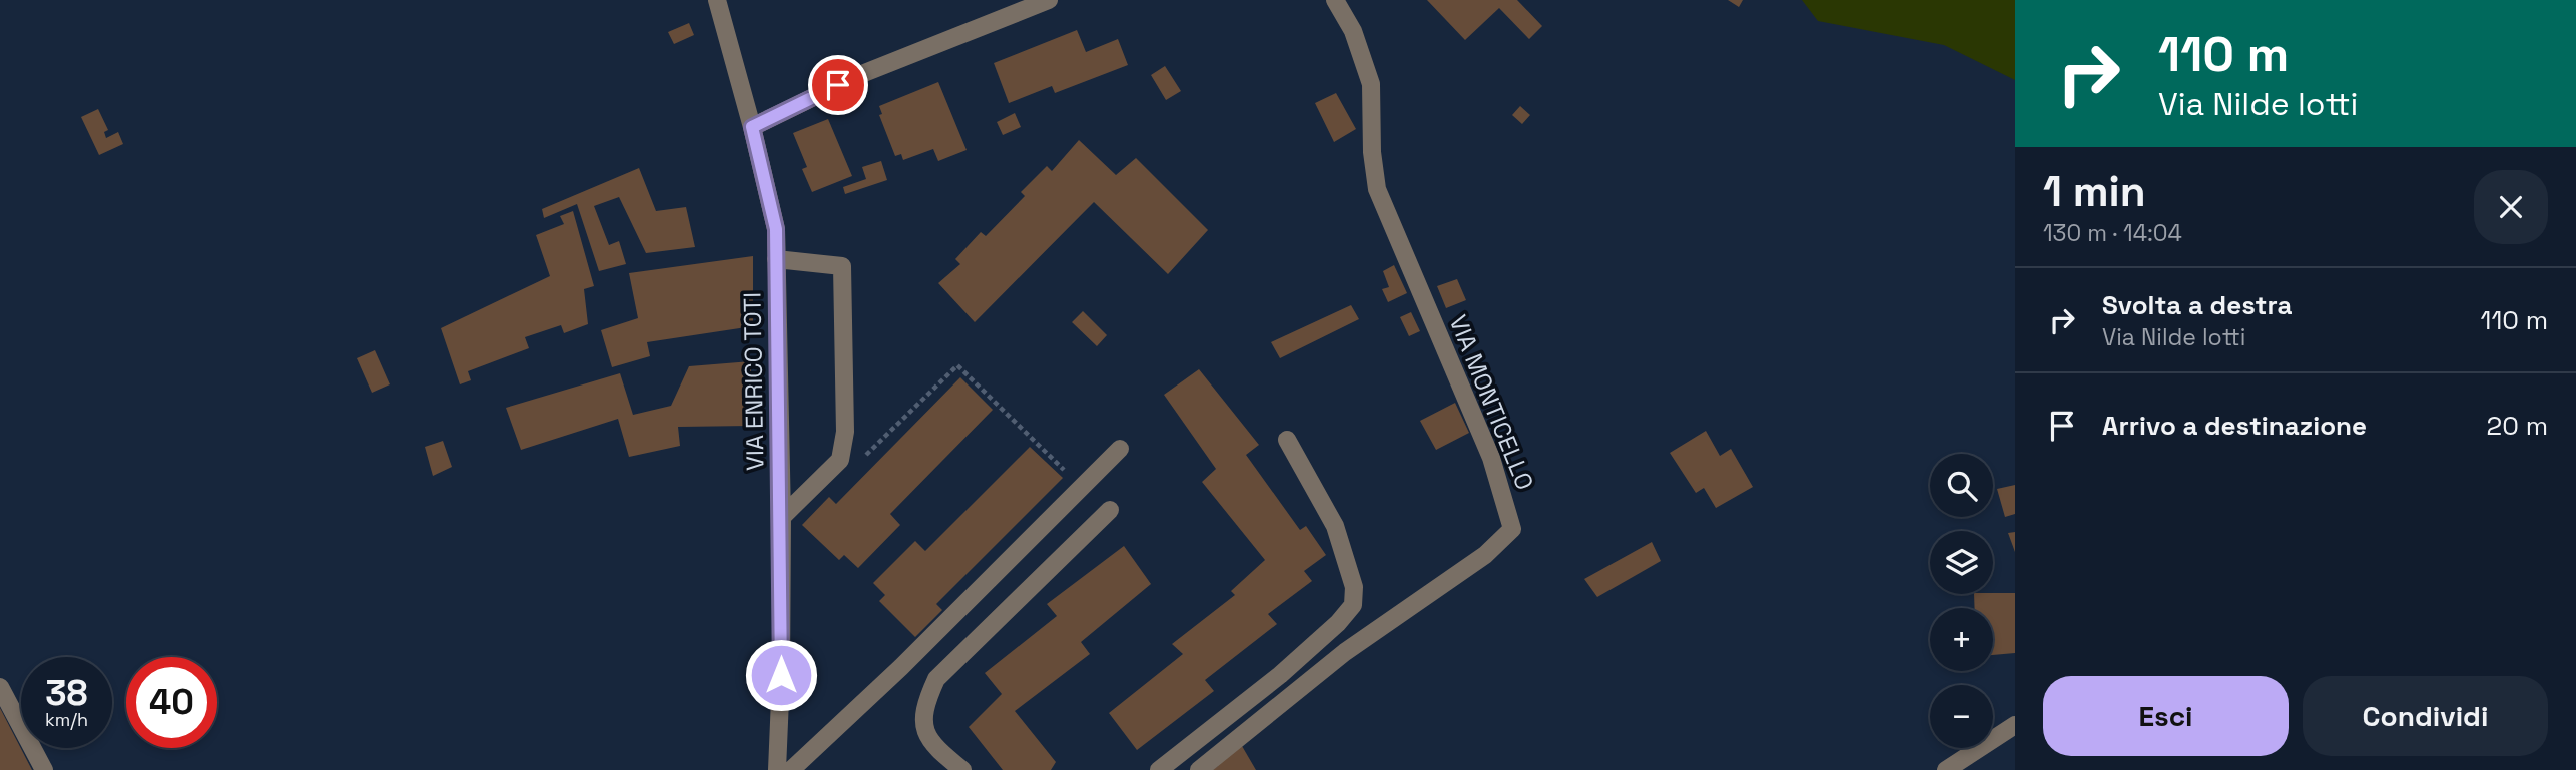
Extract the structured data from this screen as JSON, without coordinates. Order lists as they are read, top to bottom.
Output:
{
  "streets": {
    "street": ["VIA ENRICO TOTI", "VIA MONTICELLO"]
  },
  "page": {
    "turn": ["110 m", "Via Nilde lotti"],
    "heading": ["1 min", "130 m · 14:04"],
    "list": [
      {
        "name": "Svolta a destra",
        "note": "Via Nilde lotti",
        "value": "110 m"
      },
      {
        "name": "Arrivo a destinazione",
        "value": "20 m"
      }
    ],
    "map_buttons": ["+", "−"],
    "speed": "38 km/h",
    "limit": "40",
    "buttons": ["Esci", "Condividi"]
  }
}
